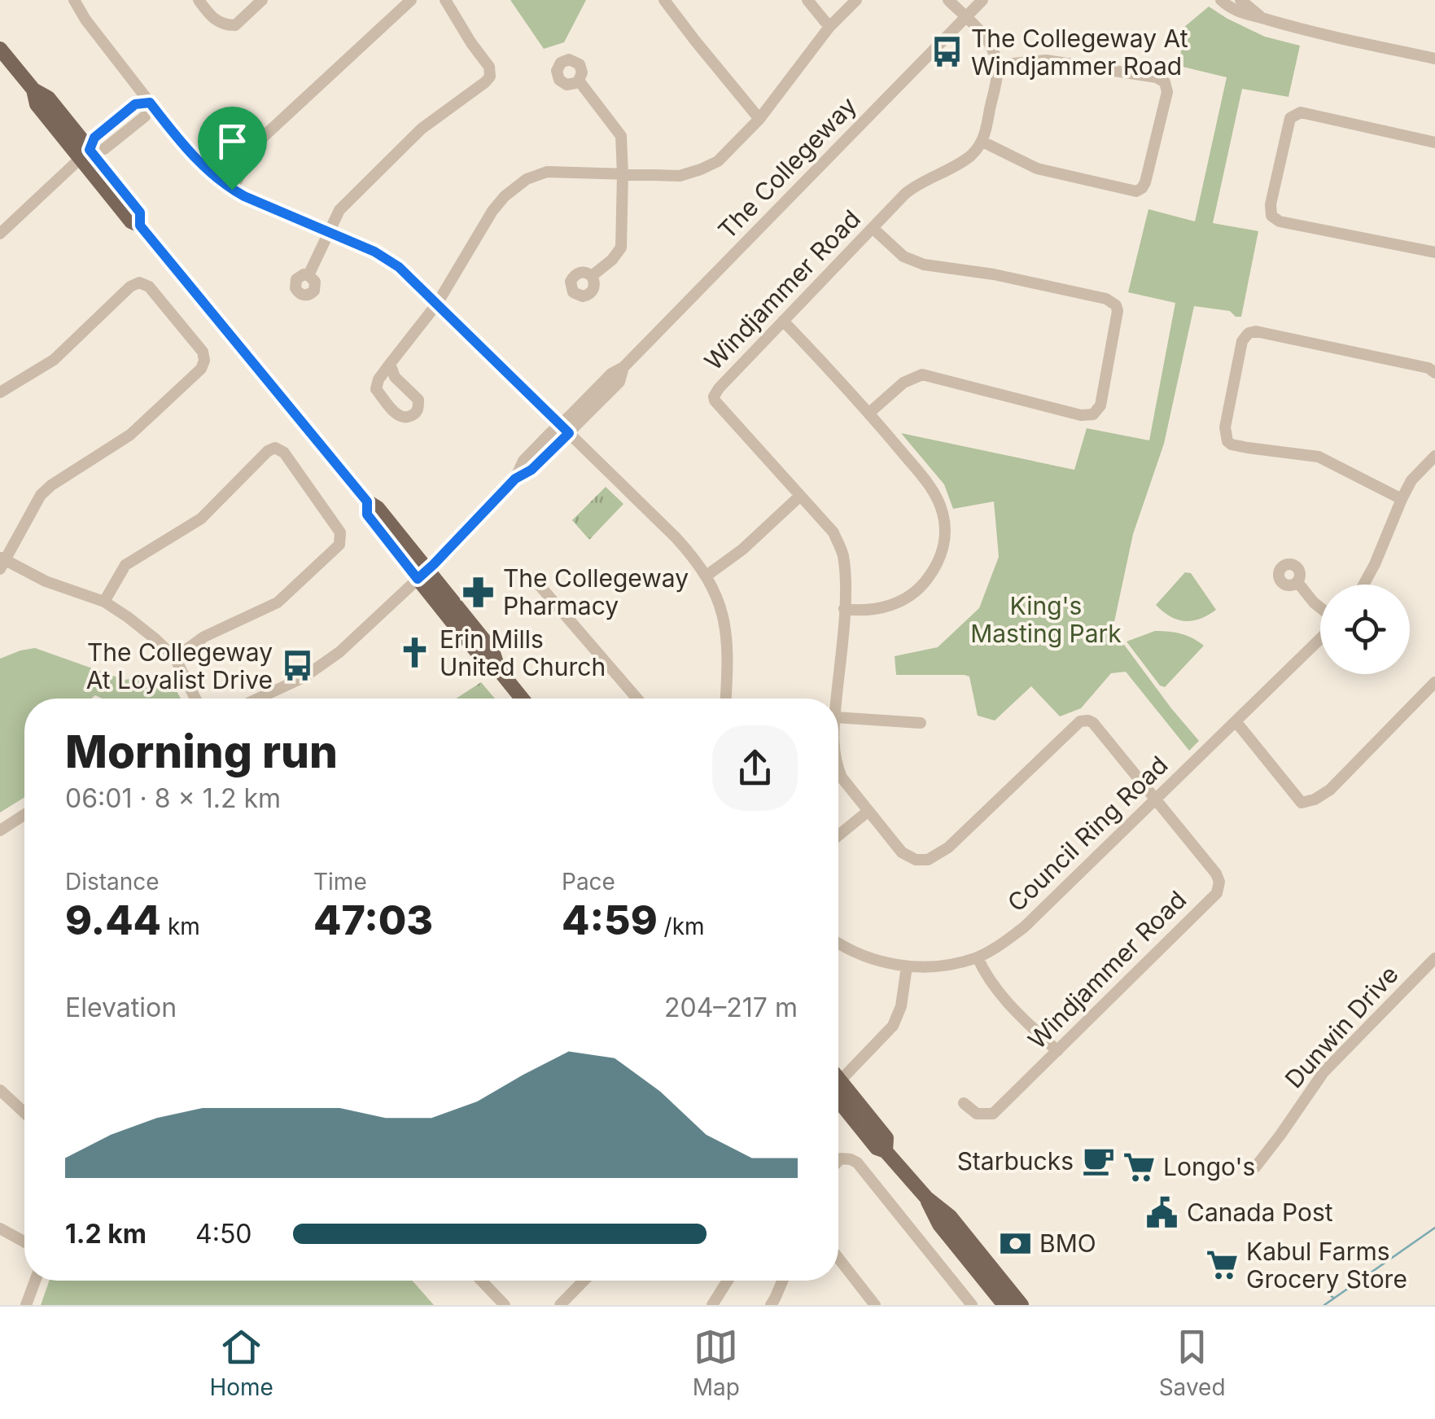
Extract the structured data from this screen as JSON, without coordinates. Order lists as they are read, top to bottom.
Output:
{
  "streets": {
    "street": [
      "The Collegeway",
      "Windjammer Road",
      "Council Ring Road",
      "Dunwin Drive"
    ]
  },
  "crossings": [
    ["Windjammer Road", "Council Ring Road"]
  ],
  "parks": ["King's Masting Park"],
  "places": {
    "bus stop": ["The Collegeway At Windjammer Road", "The Collegeway At Loyalist Drive"],
    "pharmacy": ["The Collegeway Pharmacy"],
    "church": ["Erin Mills United Church"],
    "cafe": ["Starbucks"],
    "supermarket": ["Longo's", "Kabul Farms Grocery Store"],
    "public building": ["Canada Post"],
    "bank": ["BMO"]
  },
  "page": {
    "heading": ["Morning run", "06:01 · 8 × 1.2 km"],
    "stats": [
      ["Distance", "9.44 km"],
      ["Time", "47:03"],
      ["Pace", "4:59 /km"]
    ],
    "chart": ["Elevation", "204–217 m"],
    "list": [
      {
        "name": "1.2 km",
        "note": "4:50"
      }
    ],
    "tabs": ["Home", "Map", "Saved"]
  }
}
